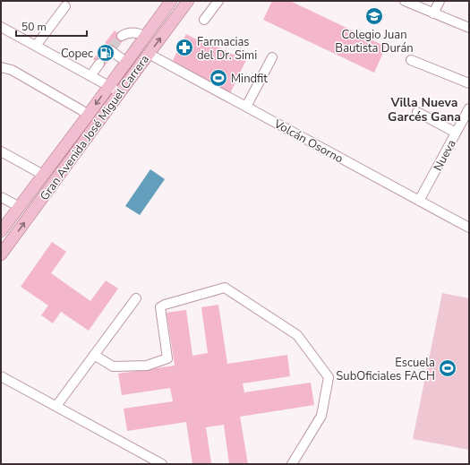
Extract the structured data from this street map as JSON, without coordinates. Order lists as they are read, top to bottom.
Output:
{
  "streets": {
    "main road": ["Gran Avenida José Miguel Carrera"],
    "street": ["Volcán Osorno", "Nueva"]
  },
  "crossings": [
    ["Gran Avenida José Miguel Carrera", "Volcán Osorno"],
    ["Volcán Osorno", "Nueva"]
  ],
  "districts": ["Villa Nueva Garcés Gana"],
  "places": {
    "school or university": ["Colegio Juan Bautista Durán"],
    "pharmacy": ["Farmacias del Dr. Simi"],
    "fuel station": ["Copec"],
    "sports": ["Mindfit", "Escuela SubOficiales FACH"]
  },
  "scale_bar": "50 m"
}
